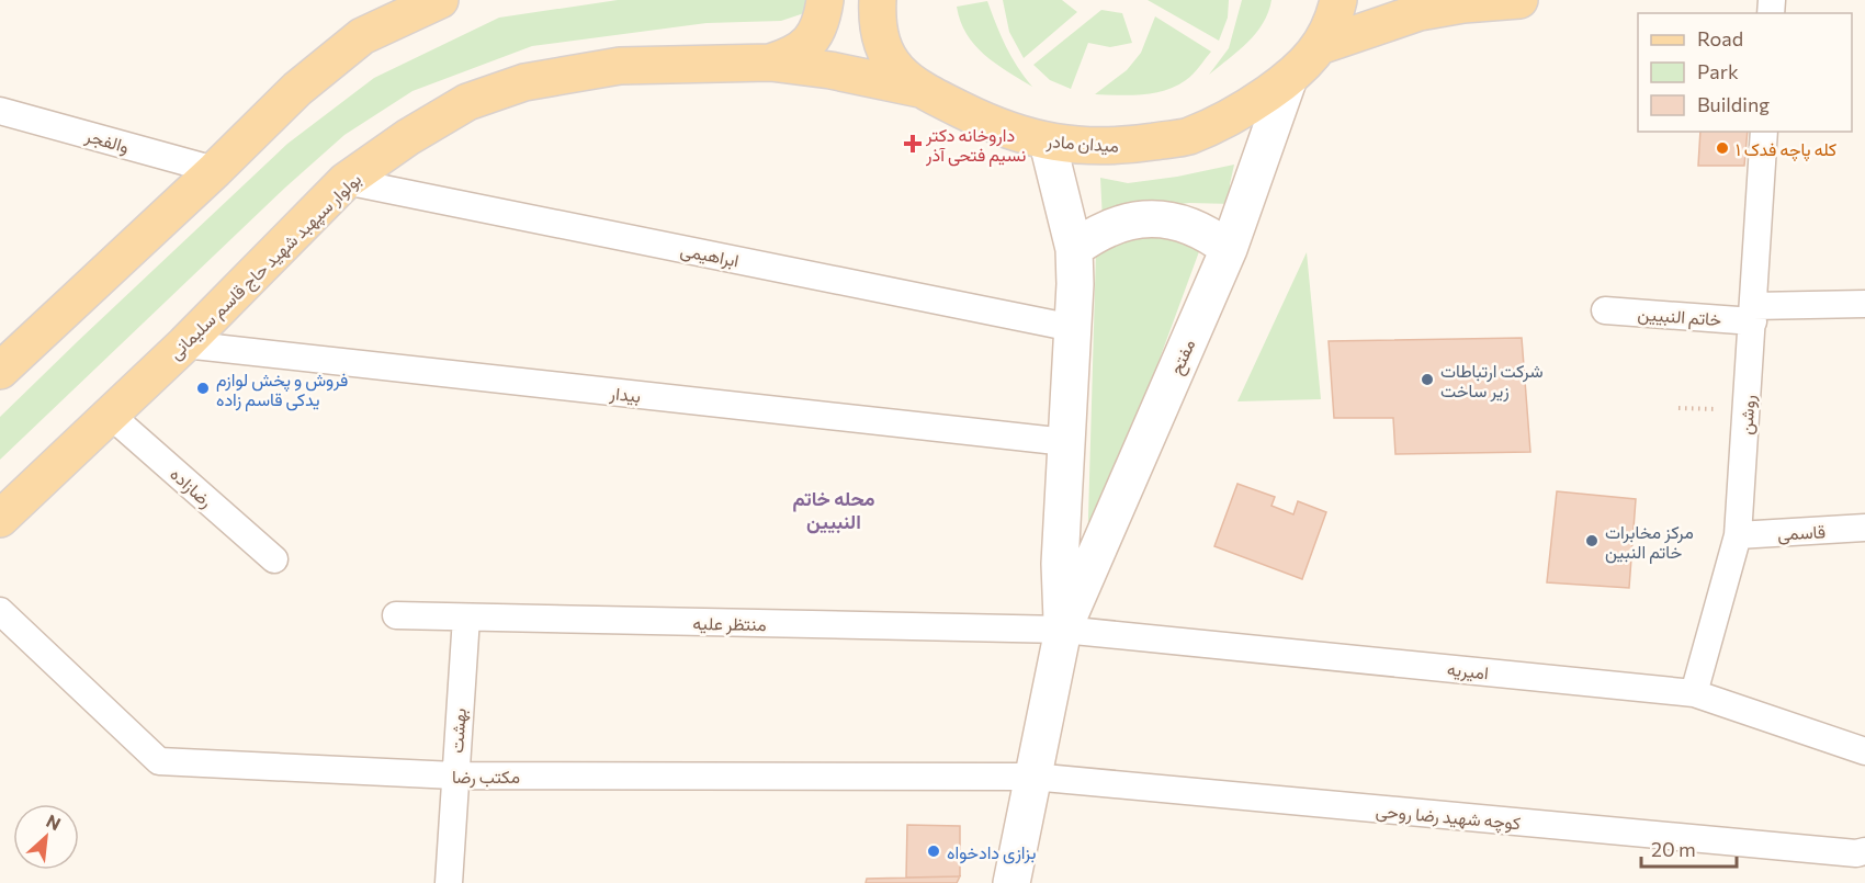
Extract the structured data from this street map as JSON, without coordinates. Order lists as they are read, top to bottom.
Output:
{
  "streets": {
    "main road": ["میدان مادر", "بولوار سپهبد شهید حاج قاسم سلیمانی", "مفتح"],
    "street": [
      "والفجر",
      "ابراهیمی",
      "خاتم النبیین",
      "بیدار",
      "روشن",
      "رضازاده",
      "قاسمی",
      "منتظر علیه",
      "امیریه",
      "بهشت",
      "مکتب رضا",
      "کوچه شهید رضا روحی"
    ]
  },
  "crossings": [
    ["میدان مادر", "بولوار سپهبد شهید حاج قاسم سلیمانی"],
    ["میدان مادر", "مفتح"],
    ["ابراهیمی", "بولوار سپهبد شهید حاج قاسم سلیمانی"],
    ["ابراهیمی", "مفتح"],
    ["بولوار سپهبد شهید حاج قاسم سلیمانی", "بیدار"],
    ["بولوار سپهبد شهید حاج قاسم سلیمانی", "رضازاده"],
    ["خاتم النبیین", "روشن"],
    ["مفتح", "بیدار"],
    ["مفتح", "منتظر علیه"],
    ["مفتح", "امیریه"],
    ["مفتح", "مکتب رضا"],
    ["مفتح", "کوچه شهید رضا روحی"],
    ["روشن", "قاسمی"],
    ["روشن", "امیریه"],
    ["منتظر علیه", "امیریه"],
    ["منتظر علیه", "بهشت"],
    ["بهشت", "مکتب رضا"],
    ["مکتب رضا", "کوچه شهید رضا روحی"]
  ],
  "districts": ["محله خاتم النبیین"],
  "places": {
    "health": ["داروخانه دکتر نسیم فتحی آذر"],
    "other": [
      "کله پاچه فدک ۱",
      "شرکت ارتباطات زیر ساخت",
      "فروش و پخش لوازم یدکی قاسم زاده",
      "مرکز مخابرات خاتم النبین",
      "بزازی دادخواه"
    ]
  },
  "legend": ["Road", "Park", "Building"],
  "scale_bar": "20 m",
  "north": "top right"
}
